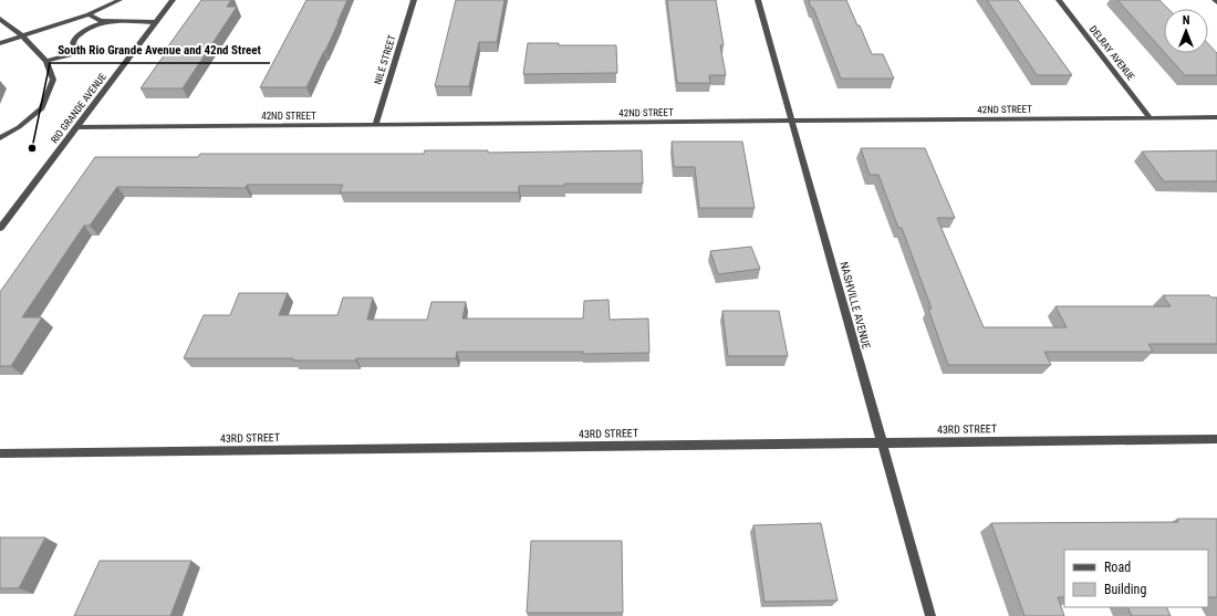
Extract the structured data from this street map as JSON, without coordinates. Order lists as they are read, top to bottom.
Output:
{
  "streets": {
    "street": [
      "DELRAY AVENUE",
      "NILE STREET",
      "RIO GRANDE AVENUE",
      "42ND STREET",
      "NASHVILLE AVENUE",
      "43RD STREET"
    ]
  },
  "crossings": [
    ["DELRAY AVENUE", "42ND STREET"],
    ["NILE STREET", "42ND STREET"],
    ["RIO GRANDE AVENUE", "42ND STREET"],
    ["42ND STREET", "NASHVILLE AVENUE"],
    ["NASHVILLE AVENUE", "43RD STREET"]
  ],
  "places": ["South Rio Grande Avenue and 42nd Street"],
  "legend": ["Road", "Building"],
  "north": "top"
}
